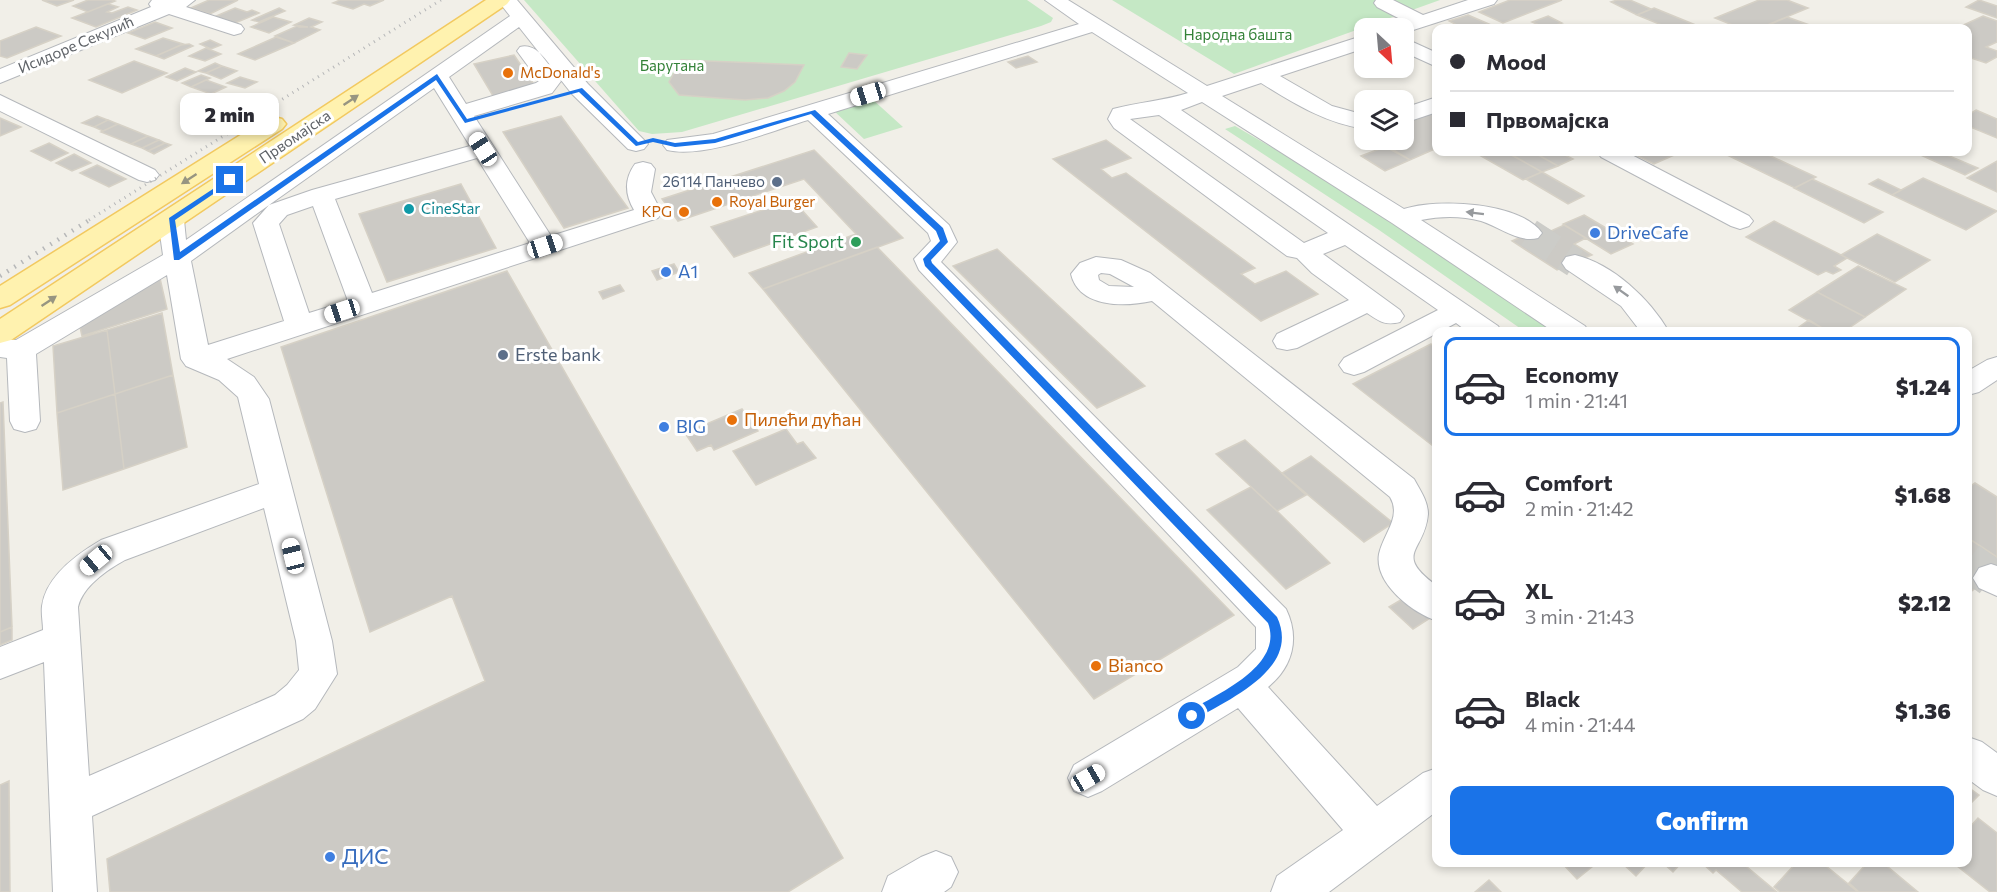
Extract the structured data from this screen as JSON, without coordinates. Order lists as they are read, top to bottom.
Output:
{
  "streets": {
    "main road": ["Првомајска"],
    "street": ["Исидоре Секулић"]
  },
  "parks": ["Народна башта", "Барутана"],
  "places": [
    "McDonald's",
    "26114 Панчево",
    "Royal Burger",
    "CineStar",
    "KPG",
    "DriveCafe",
    "Fit Sport",
    "A1",
    "Erste bank",
    "Пилећи дућан",
    "BIG",
    "Bianco",
    "ДИС"
  ],
  "north": "bottom right",
  "page": {
    "banner": ["Mood", "Првомајска"],
    "bubble": "2 min",
    "list": [
      {
        "name": "Economy",
        "note": "1 min · 21:41",
        "value": "$1.24"
      },
      {
        "name": "Comfort",
        "note": "2 min · 21:42",
        "value": "$1.68"
      },
      {
        "name": "XL",
        "note": "3 min · 21:43",
        "value": "$2.12"
      },
      {
        "name": "Black",
        "note": "4 min · 21:44",
        "value": "$1.36"
      }
    ],
    "buttons": "Confirm"
  }
}
